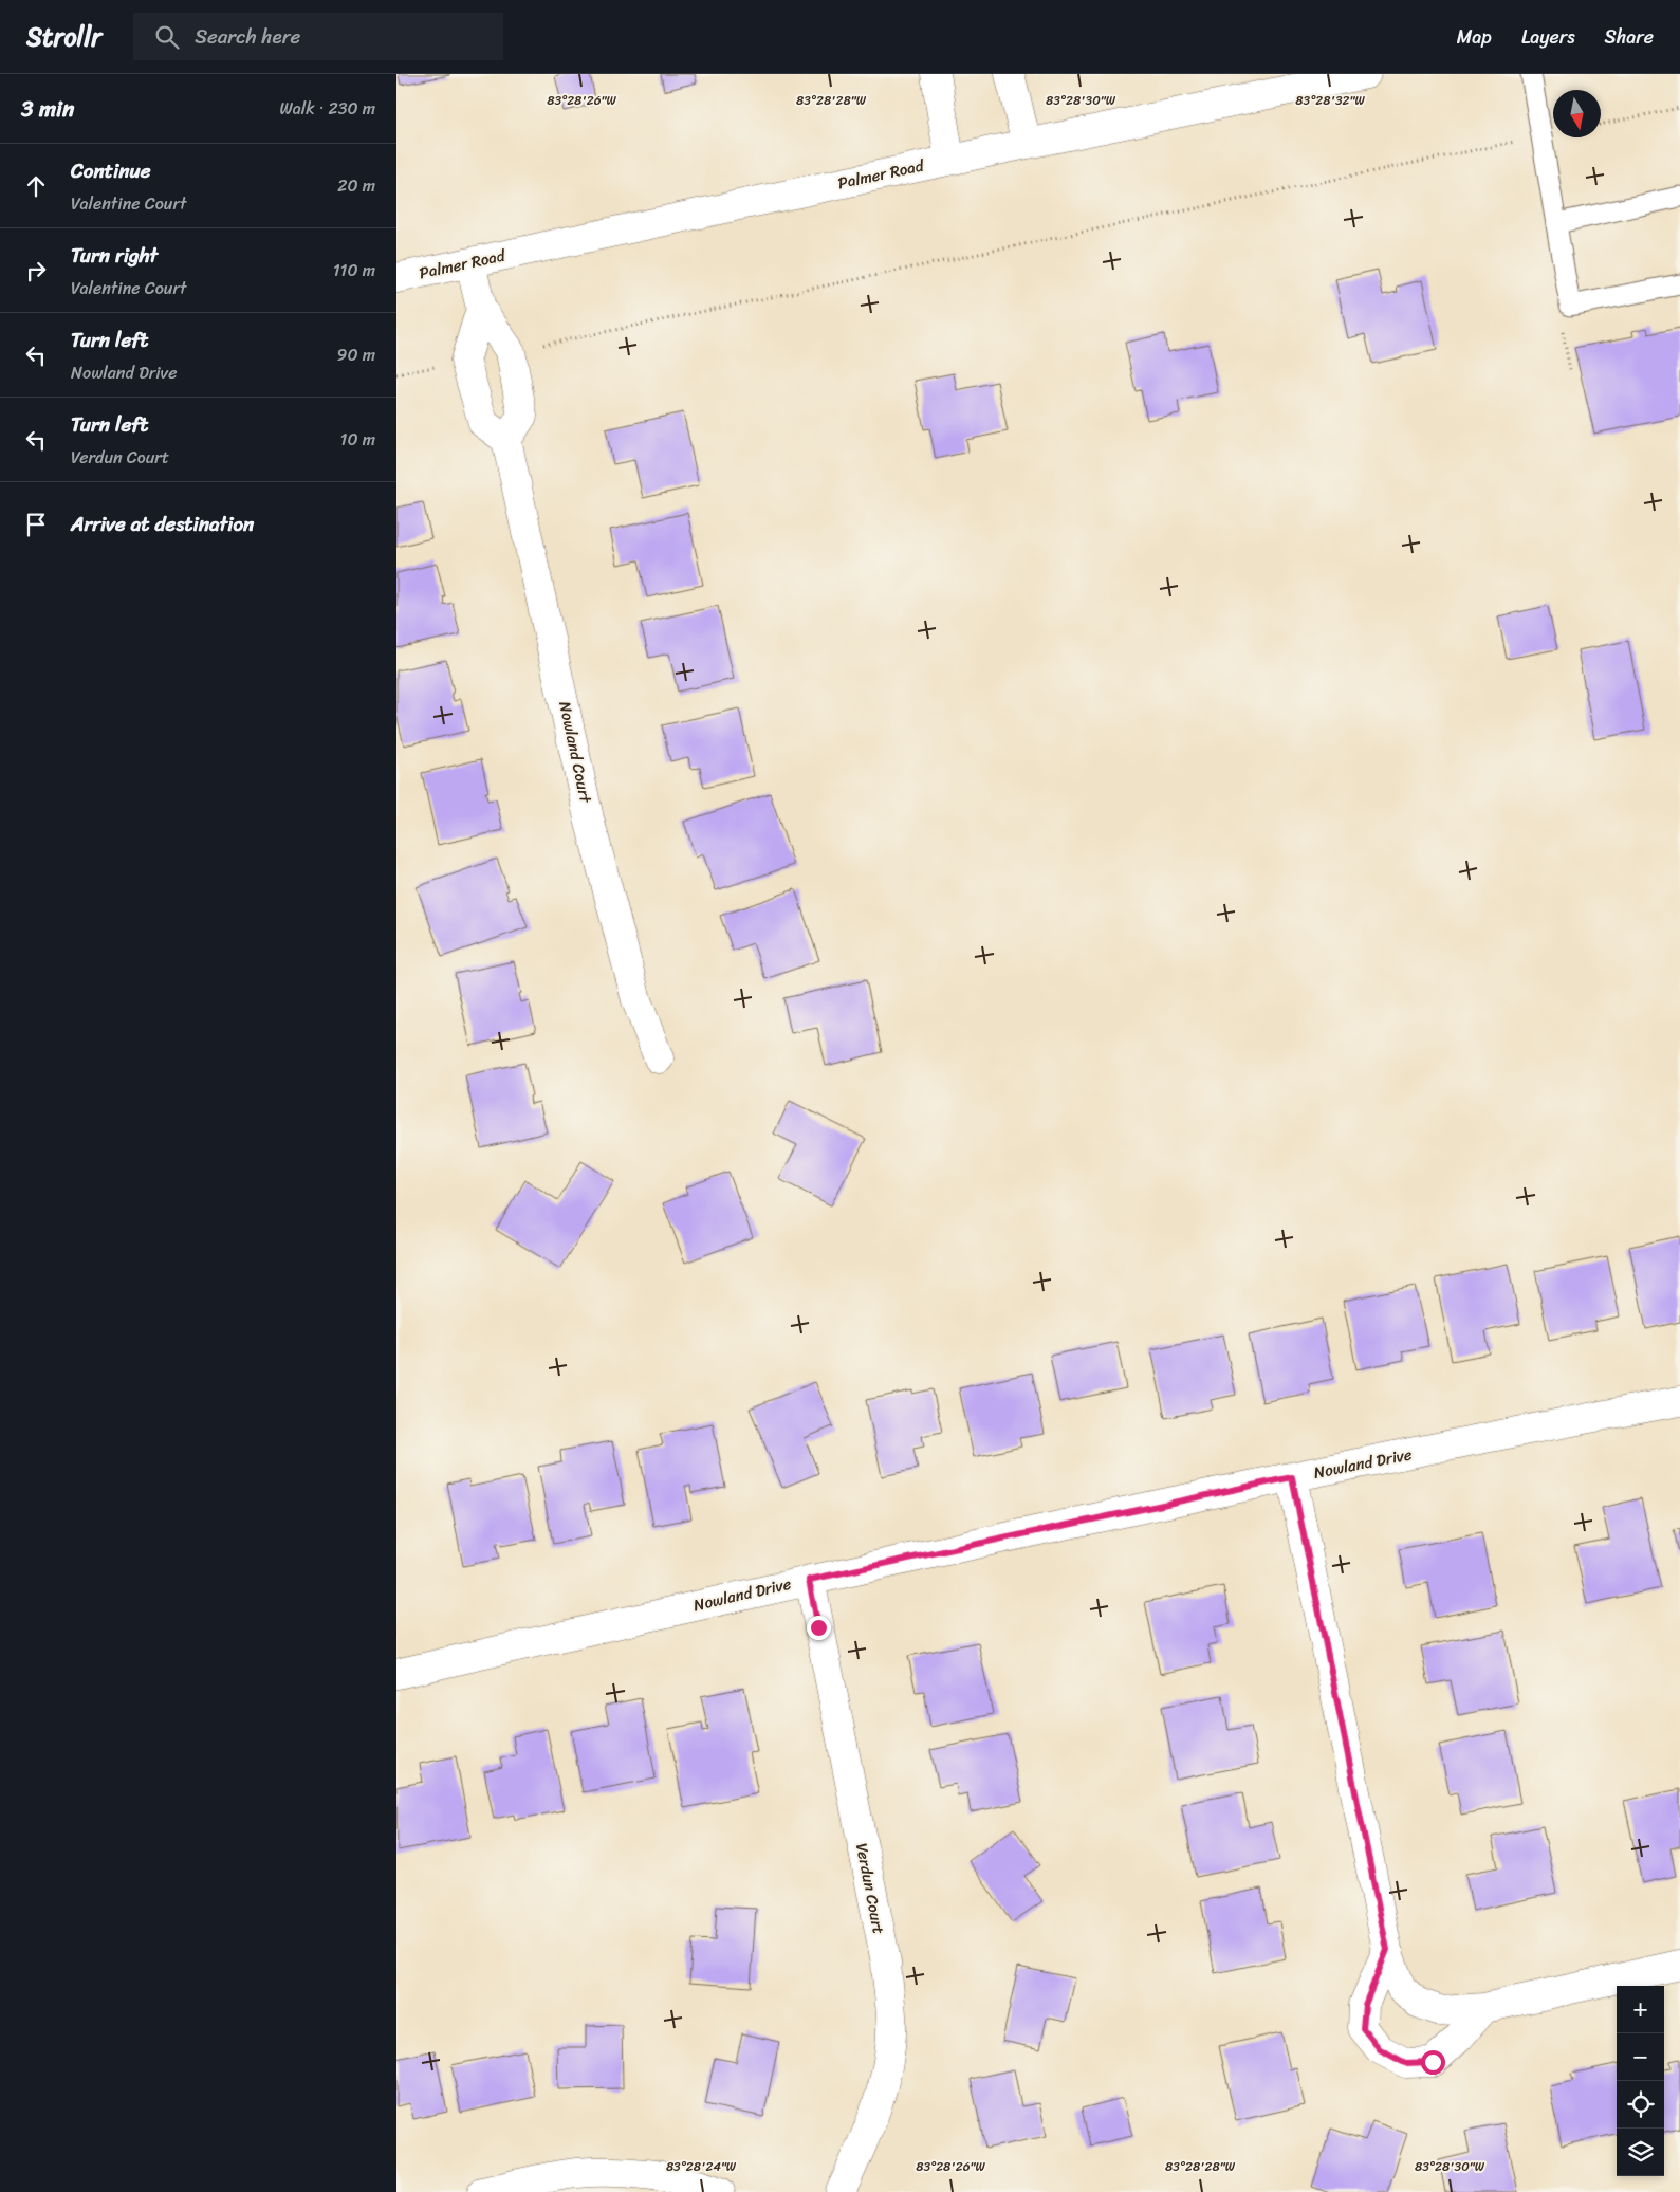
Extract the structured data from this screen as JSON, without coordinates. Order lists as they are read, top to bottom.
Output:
{
  "streets": {
    "street": [
      "Palmer Road",
      "Nowland Court",
      "Nowland Drive",
      "Verdun Court"
    ]
  },
  "crossings": [
    ["Nowland Drive", "Verdun Court"]
  ],
  "north": "bottom",
  "page": {
    "header": "Strollr",
    "search": "Search here",
    "nav": ["Map", "Layers", "Share"],
    "heading": ["3 min", "Walk · 230 m"],
    "list": [
      ["Continue", "Valentine Court", "20 m"],
      ["Turn right", "Valentine Court", "110 m"],
      ["Turn left", "Nowland Drive", "90 m"],
      ["Turn left", "Verdun Court", "10 m"],
      "Arrive at destination"
    ],
    "map_buttons": ["+", "−"]
  },
  "coordinates": [
    "83°28'26\"W",
    "83°28'28\"W",
    "83°28'30\"W",
    "83°28'32\"W",
    "83°28'24\"W"
  ]
}
